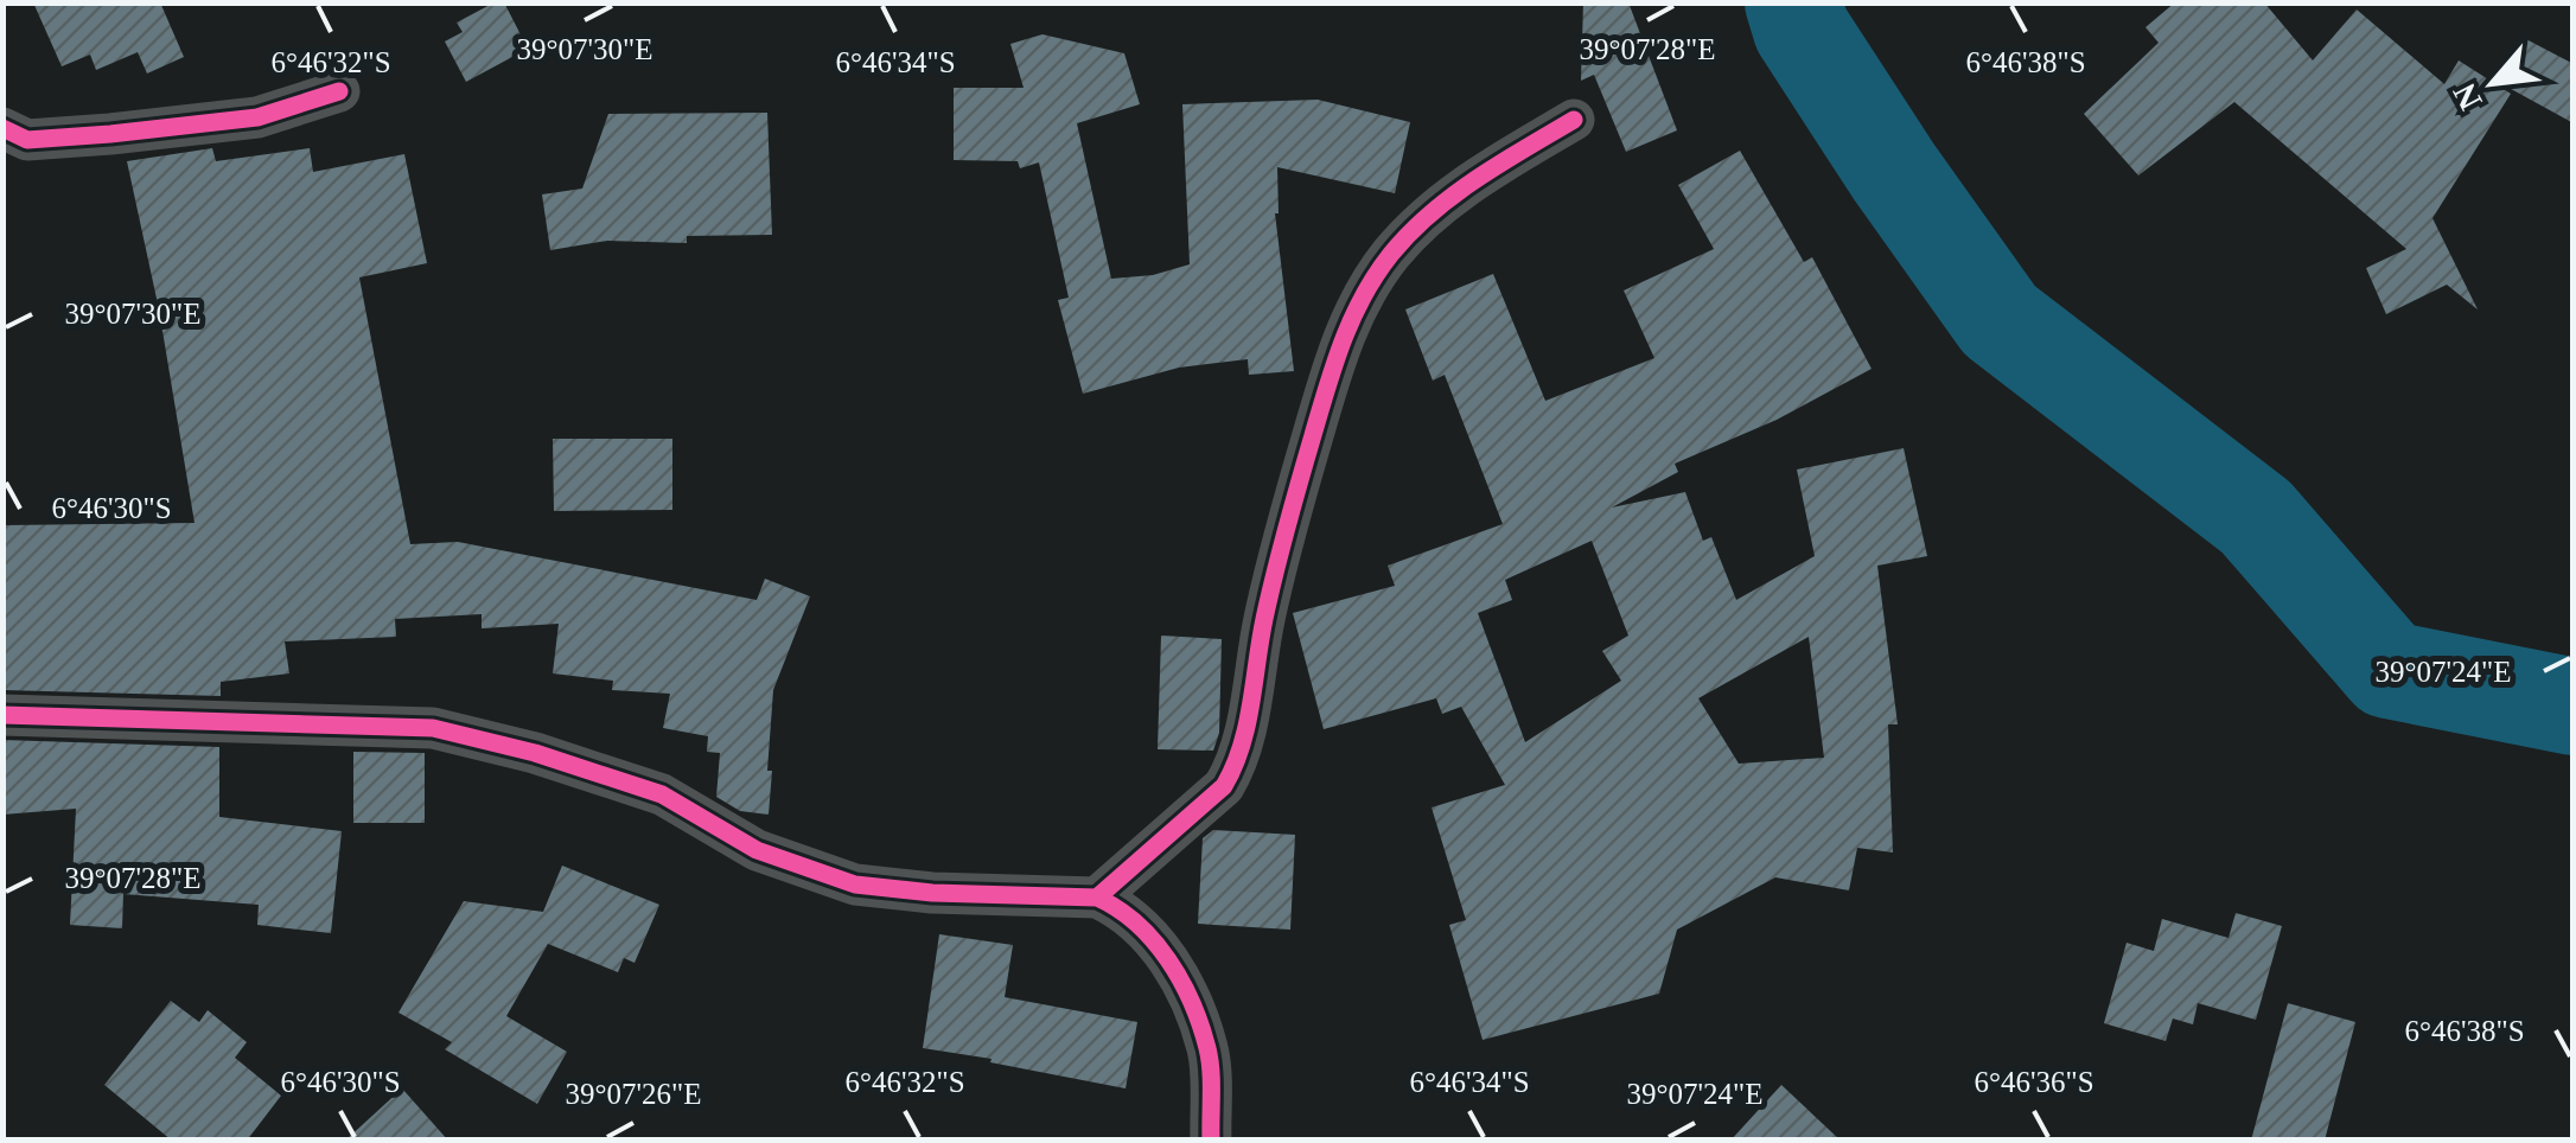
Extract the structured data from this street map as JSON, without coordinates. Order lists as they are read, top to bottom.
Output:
{
  "north": "bottom left",
  "coordinates": [
    "39°07'28\"E",
    "39°07'30\"E",
    "6°46'32\"S",
    "6°46'34\"S",
    "6°46'38\"S",
    "6°46'30\"S",
    "39°07'24\"E",
    "6°46'36\"S",
    "39°07'26\"E"
  ]
}
